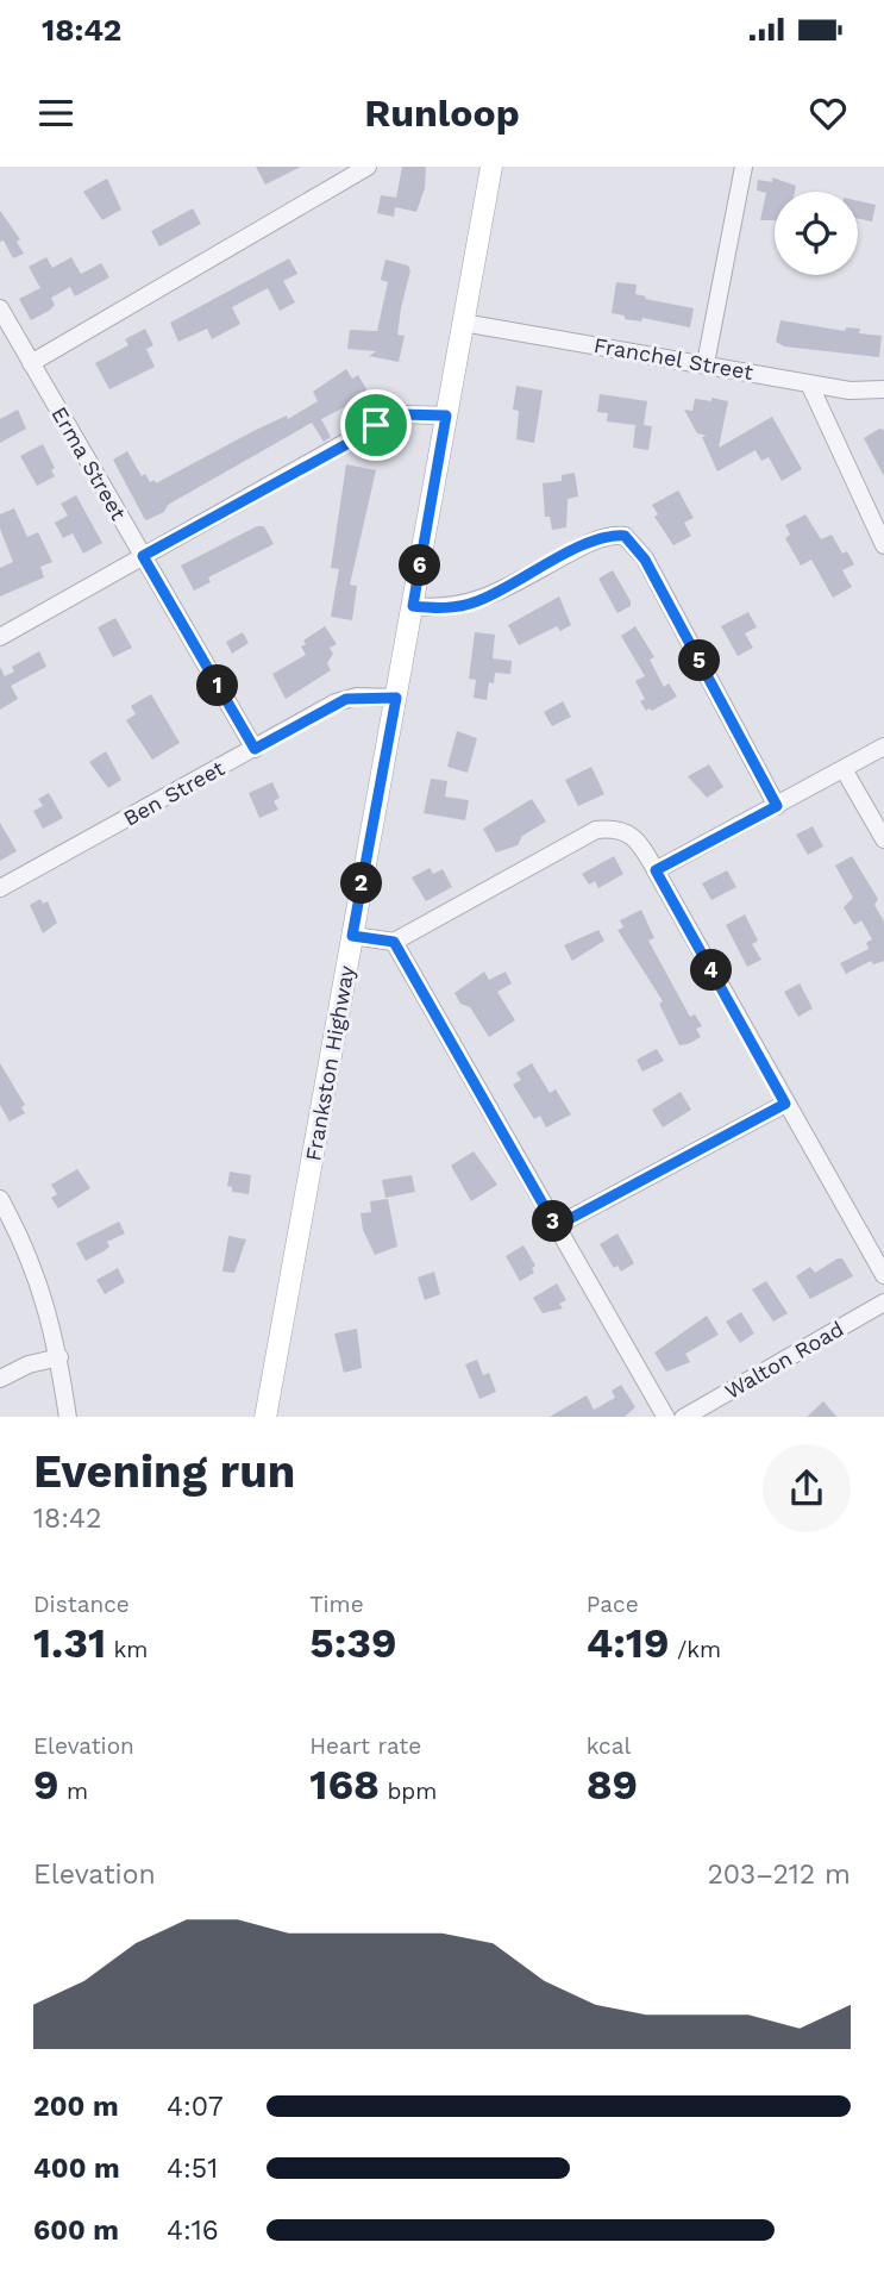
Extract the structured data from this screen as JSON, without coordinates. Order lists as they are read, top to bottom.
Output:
{
  "streets": {
    "main road": ["Frankston Highway"],
    "street": [
      "Franchel Street",
      "Erma Street",
      "Ben Street",
      "Walton Road"
    ]
  },
  "crossings": [
    ["Franchel Street", "Frankston Highway"],
    ["Erma Street", "Ben Street"],
    ["Ben Street", "Frankston Highway"]
  ],
  "page": {
    "status": "18:42",
    "header": "Runloop",
    "pins": [
      "6",
      "5",
      "1",
      "2",
      "4",
      "3"
    ],
    "heading": ["Evening run", "18:42"],
    "stats": [
      ["Distance", "1.31 km"],
      ["Time", "5:39"],
      ["Pace", "4:19 /km"],
      ["Elevation", "9 m"],
      ["Heart rate", "168 bpm"],
      ["kcal", "89"]
    ],
    "chart": ["Elevation", "203–212 m"],
    "list": [
      {
        "name": "200 m",
        "note": "4:07"
      },
      {
        "name": "400 m",
        "note": "4:51"
      },
      {
        "name": "600 m",
        "note": "4:16"
      }
    ]
  }
}
